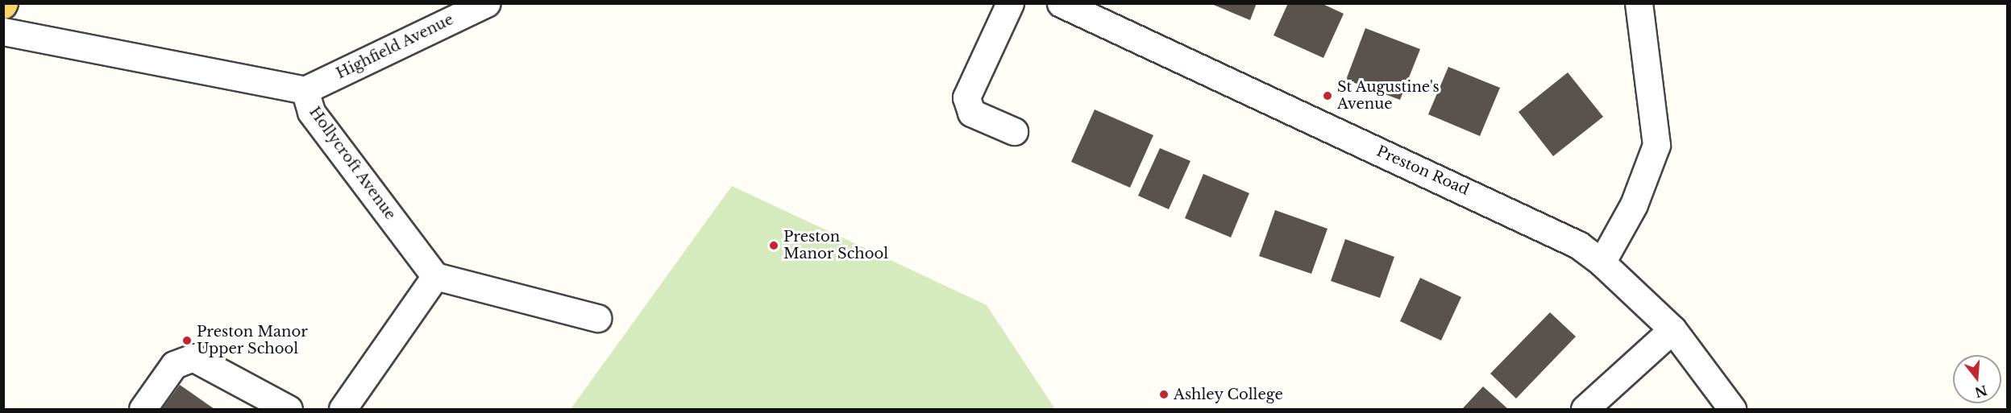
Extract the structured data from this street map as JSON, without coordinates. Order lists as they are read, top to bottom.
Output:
{
  "streets": {
    "street": ["Highfield Avenue", "Hollycroft Avenue", "Preston Road"]
  },
  "crossings": [
    ["Highfield Avenue", "Hollycroft Avenue"]
  ],
  "places": [
    "St Augustine's Avenue",
    "Preston Manor School",
    "Preston Manor Upper School",
    "Ashley College"
  ],
  "north": "bottom"
}
